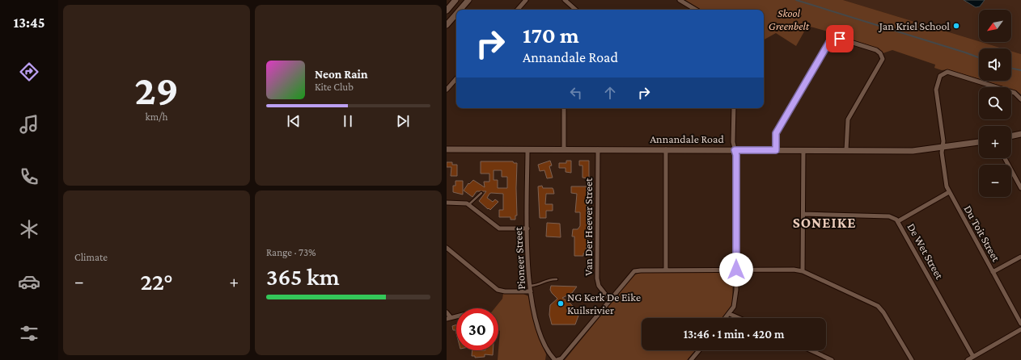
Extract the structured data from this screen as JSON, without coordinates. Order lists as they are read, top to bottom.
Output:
{
  "streets": {
    "street": [
      "Annandale Road",
      "Van Der Heever Street",
      "Du Toit Street",
      "De Wet Street",
      "Pioneer Street"
    ]
  },
  "crossings": [
    ["Annandale Road", "Van Der Heever Street"],
    ["Annandale Road", "Du Toit Street"],
    ["Annandale Road", "Pioneer Street"]
  ],
  "districts": ["SONEIKE"],
  "parks": ["Skool Greenbelt"],
  "places": ["Jan Kriel School", "NG Kerk De Eike Kuilsrivier"],
  "north": "bottom left",
  "page": {
    "tabs": "13:45",
    "tile": [
      ["29", "km/h"],
      "Climate",
      ["Range · 73%", "365 km"]
    ],
    "map_buttons": ["+", "−"],
    "turn": ["170 m", "Annandale Road"],
    "song": ["Neon Rain", "Kite Club"],
    "heat": ["−", "22°", "+"],
    "limit": "30",
    "trip": "13:46 · 1 min · 420 m"
  }
}
